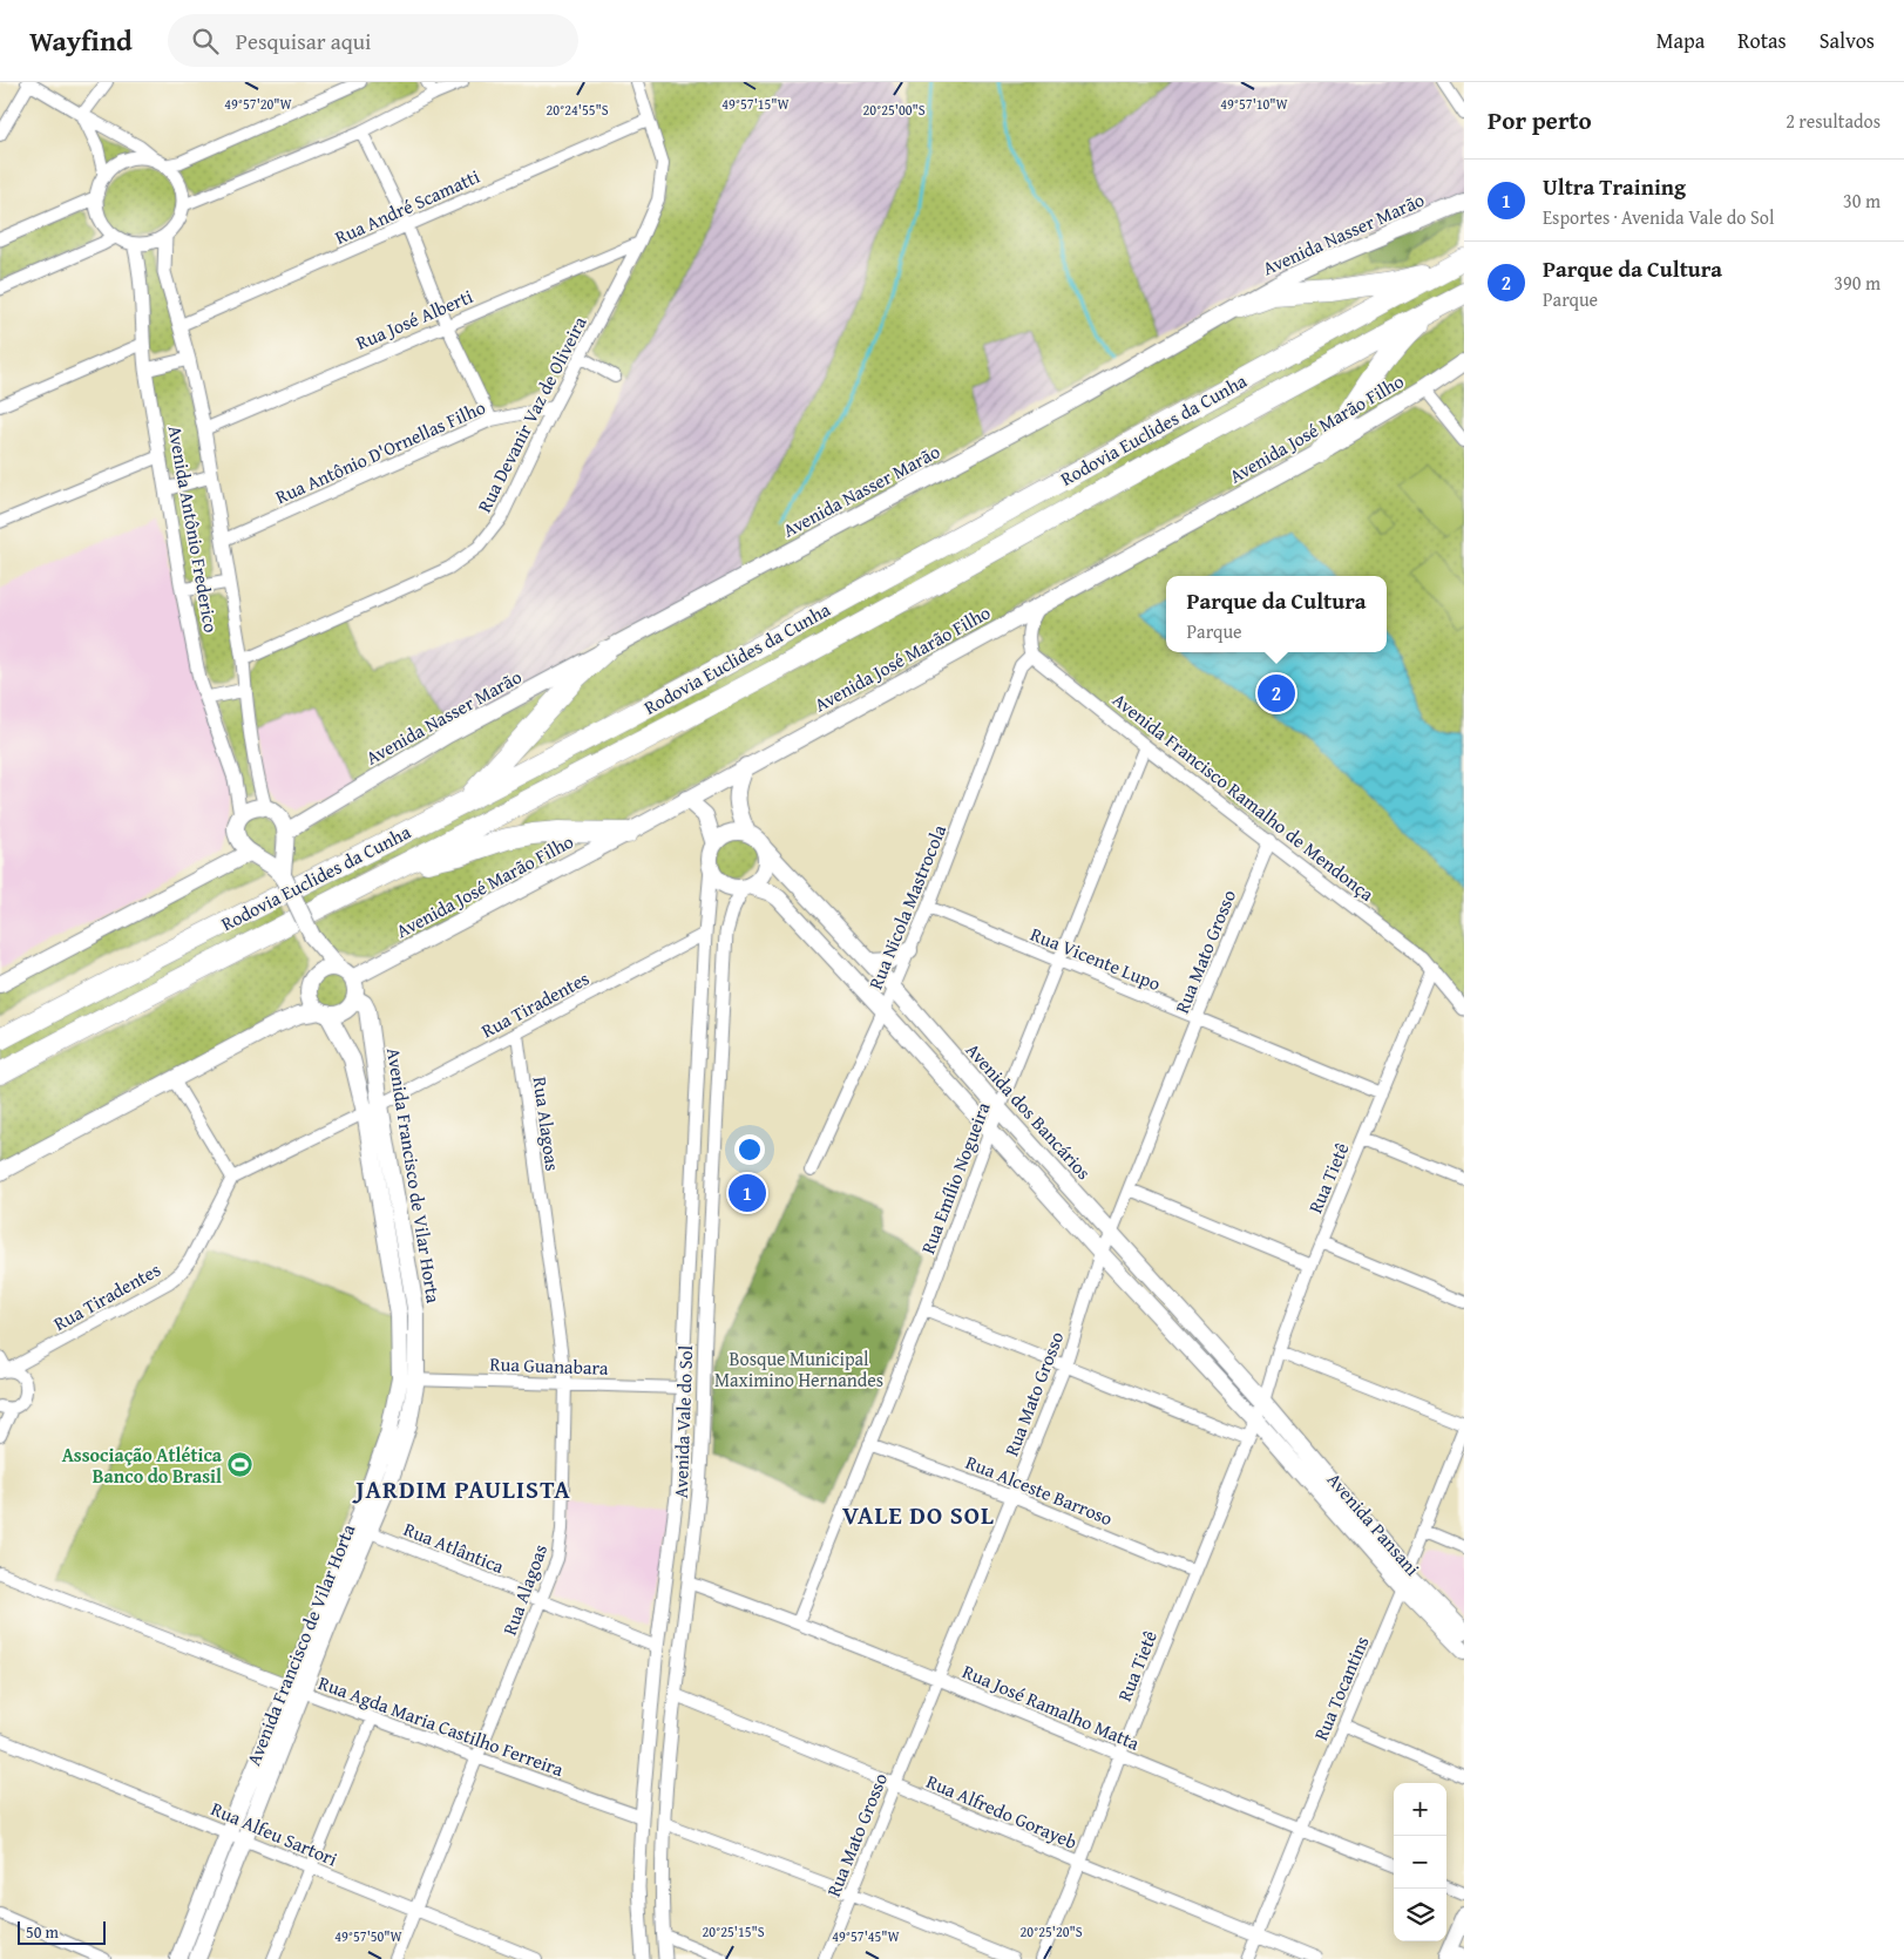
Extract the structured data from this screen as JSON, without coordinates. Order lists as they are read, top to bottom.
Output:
{
  "streets": {
    "highway": ["Rodovia Euclides da Cunha"],
    "main road": [
      "Avenida Nasser Marão",
      "Avenida José Marão Filho",
      "Avenida Antônio Frederico",
      "Avenida dos Bancários",
      "Avenida Francisco de Vilar Horta",
      "Avenida Pansani"
    ],
    "street": [
      "Rua André Scamatti",
      "Rua José Alberti",
      "Rua Devanir Vaz de Oliveira",
      "Rua Antônio D'Ornellas Filho",
      "Avenida Francisco Ramalho de Mendonça",
      "Rua Nicola Mastrocola",
      "Rua Mato Grosso",
      "Rua Vicente Lupo",
      "Rua Tiradentes",
      "Rua Alagoas",
      "Rua Emílio Nogueira",
      "Rua Tietê",
      "Rua Guanabara",
      "Avenida Vale do Sol",
      "Rua Alceste Barroso",
      "Rua Atlântica",
      "Rua Tocantins",
      "Rua José Ramalho Matta",
      "Rua Agda Maria Castilho Ferreira",
      "Rua Alfredo Gorayeb",
      "Rua Alfeu Sartori"
    ]
  },
  "crossings": [
    ["Rua André Scamatti", "Rua Devanir Vaz de Oliveira"],
    ["Rua André Scamatti", "Avenida Antônio Frederico"],
    ["Avenida Nasser Marão", "Avenida Antônio Frederico"],
    ["Rua José Alberti", "Rua Devanir Vaz de Oliveira"],
    ["Rua José Alberti", "Avenida Antônio Frederico"],
    ["Rua Devanir Vaz de Oliveira", "Rua Antônio D'Ornellas Filho"],
    ["Rua Devanir Vaz de Oliveira", "Avenida Antônio Frederico"],
    ["Avenida José Marão Filho", "Avenida Francisco de Vilar Horta"],
    ["Rua Antônio D'Ornellas Filho", "Avenida Antônio Frederico"],
    ["Avenida Francisco Ramalho de Mendonça", "Rua Nicola Mastrocola"],
    ["Avenida Francisco Ramalho de Mendonça", "Rua Mato Grosso"],
    ["Avenida Francisco Ramalho de Mendonça", "Rua Emílio Nogueira"],
    ["Avenida Francisco Ramalho de Mendonça", "Rua Tietê"],
    ["Rua Nicola Mastrocola", "Rua Vicente Lupo"],
    ["Rua Nicola Mastrocola", "Avenida dos Bancários"],
    ["Rua Mato Grosso", "Rua Vicente Lupo"],
    ["Rua Mato Grosso", "Avenida dos Bancários"],
    ["Rua Mato Grosso", "Rua Alceste Barroso"],
    ["Rua Mato Grosso", "Rua José Ramalho Matta"],
    ["Rua Mato Grosso", "Rua Alfredo Gorayeb"],
    ["Rua Vicente Lupo", "Rua Emílio Nogueira"],
    ["Rua Vicente Lupo", "Rua Tietê"],
    ["Rua Tiradentes", "Rua Alagoas"],
    ["Rua Tiradentes", "Avenida Francisco de Vilar Horta"],
    ["Rua Tiradentes", "Avenida Vale do Sol"],
    ["Avenida dos Bancários", "Rua Emílio Nogueira"],
    ["Avenida dos Bancários", "Rua Tietê"],
    ["Avenida dos Bancários", "Avenida Vale do Sol"],
    ["Avenida dos Bancários", "Avenida Pansani"],
    ["Rua Alagoas", "Rua Guanabara"],
    ["Rua Alagoas", "Rua Atlântica"],
    ["Rua Alagoas", "Rua Agda Maria Castilho Ferreira"],
    ["Rua Alagoas", "Rua Alfeu Sartori"],
    ["Avenida Francisco de Vilar Horta", "Rua Guanabara"],
    ["Avenida Francisco de Vilar Horta", "Rua Atlântica"],
    ["Avenida Francisco de Vilar Horta", "Rua Agda Maria Castilho Ferreira"],
    ["Avenida Francisco de Vilar Horta", "Rua Alfeu Sartori"],
    ["Rua Emílio Nogueira", "Rua Alceste Barroso"],
    ["Rua Emílio Nogueira", "Rua José Ramalho Matta"],
    ["Rua Tietê", "Rua Alceste Barroso"],
    ["Rua Tietê", "Avenida Pansani"],
    ["Rua Tietê", "Rua José Ramalho Matta"],
    ["Rua Tietê", "Rua Alfredo Gorayeb"],
    ["Rua Guanabara", "Avenida Vale do Sol"],
    ["Avenida Vale do Sol", "Rua Atlântica"],
    ["Avenida Vale do Sol", "Rua José Ramalho Matta"],
    ["Avenida Vale do Sol", "Rua Agda Maria Castilho Ferreira"],
    ["Avenida Vale do Sol", "Rua Alfredo Gorayeb"],
    ["Avenida Pansani", "Rua Tocantins"],
    ["Rua Tocantins", "Rua José Ramalho Matta"],
    ["Rua Tocantins", "Rua Alfredo Gorayeb"]
  ],
  "districts": ["JARDIM PAULISTA", "VALE DO SOL"],
  "parks": ["Bosque Municipal Maximino Hernandes"],
  "places": {
    "sports": ["Associação Atlética Banco do Brasil"]
  },
  "scale_bar": "50 m",
  "page": {
    "header": "Wayfind",
    "search": "Pesquisar aqui",
    "nav": ["Mapa", "Rotas", "Salvos"],
    "heading": ["Por perto", "2 resultados"],
    "list": [
      {
        "mark": "1",
        "name": "Ultra Training",
        "note": "Esportes · Avenida Vale do Sol",
        "value": "30 m"
      },
      {
        "mark": "2",
        "name": "Parque da Cultura",
        "note": "Parque",
        "value": "390 m"
      }
    ],
    "popup": ["Parque da Cultura", "Parque"],
    "pins": ["2", "1"],
    "map_buttons": ["+", "−"],
    "scale": "50 m"
  },
  "coordinates": [
    "49°57'10\"W",
    "49°57'15\"W",
    "49°57'20\"W",
    "20°24'55\"S",
    "20°25'00\"S",
    "20°25'15\"S",
    "20°25'20\"S",
    "49°57'50\"W",
    "49°57'45\"W"
  ]
}
